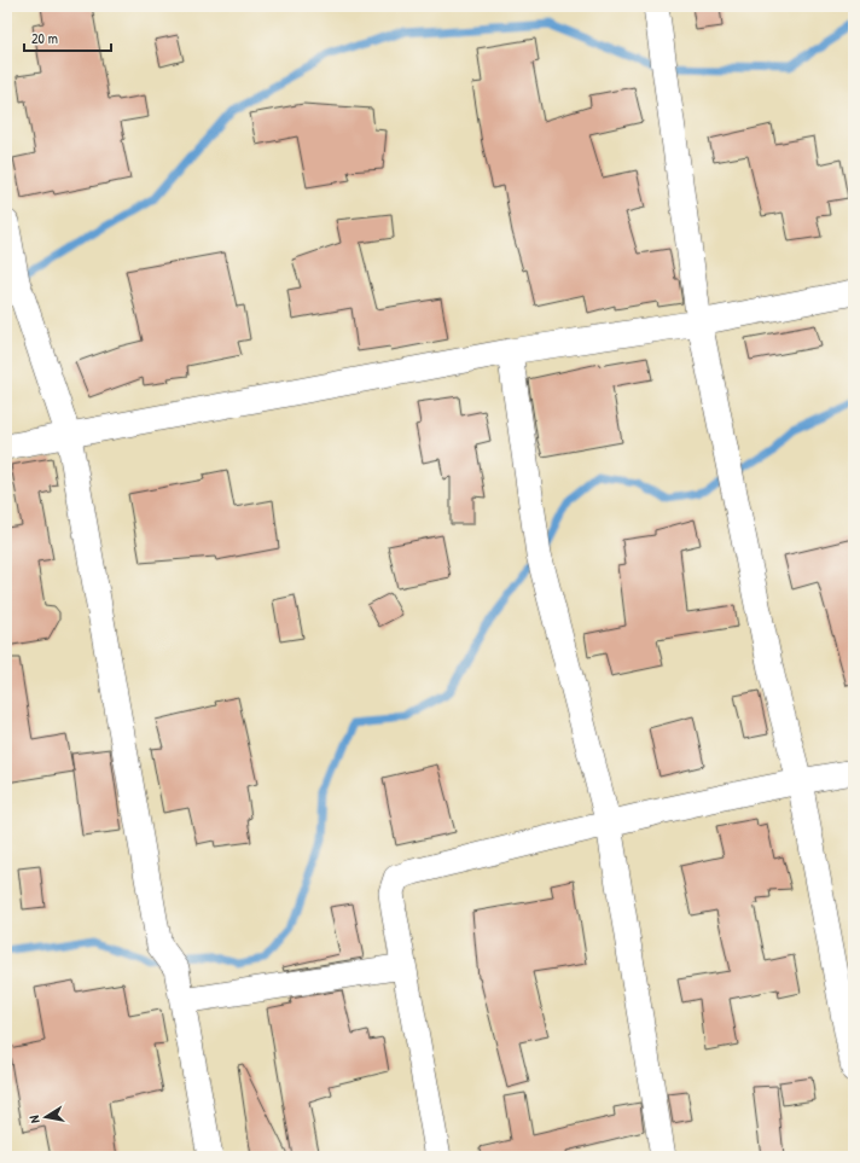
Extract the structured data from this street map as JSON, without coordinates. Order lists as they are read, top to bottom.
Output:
{
  "scale_bar": "20 m",
  "north": "left"
}
